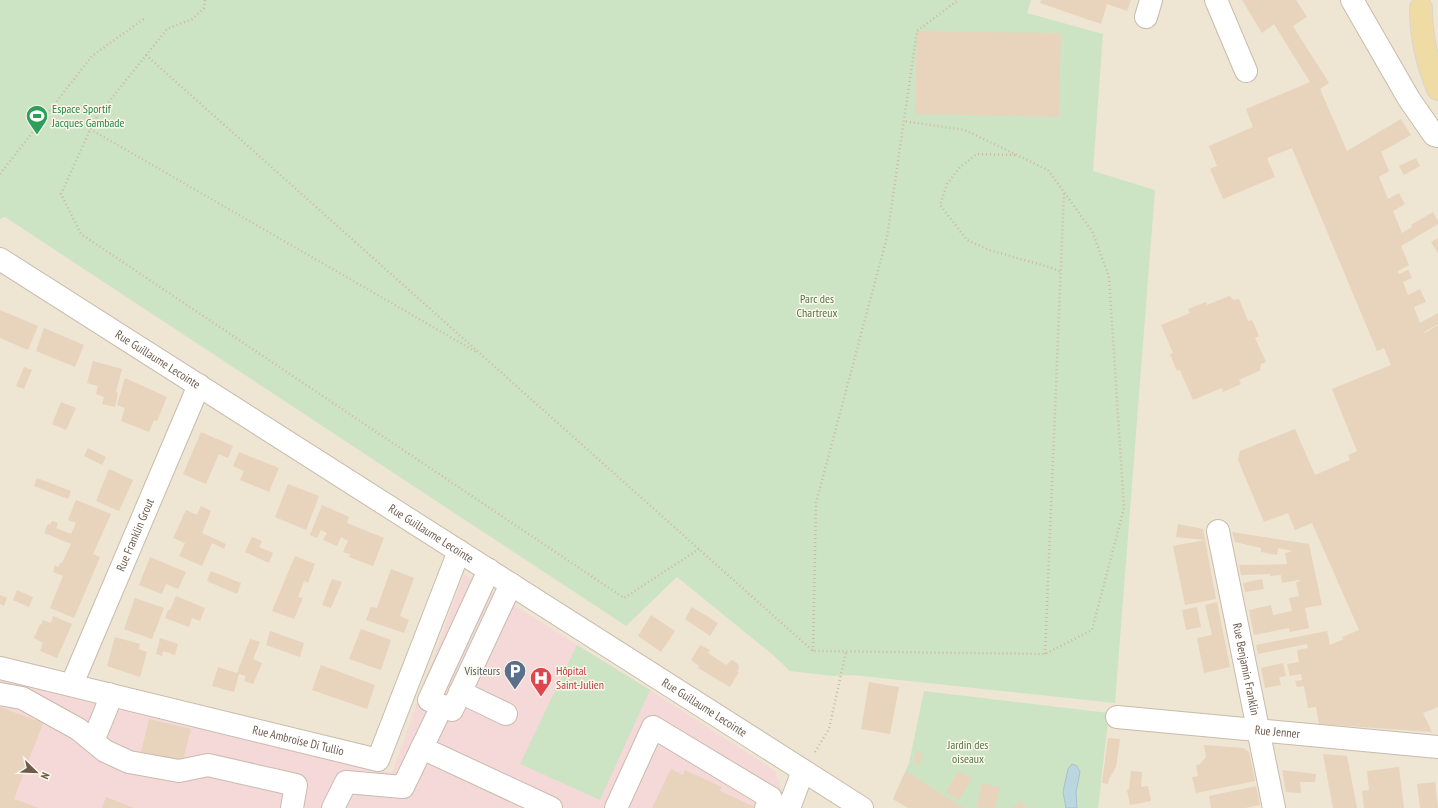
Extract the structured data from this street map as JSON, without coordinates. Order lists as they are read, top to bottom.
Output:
{
  "streets": {
    "street": [
      "Rue Guillaume Lecointe",
      "Rue Franklin Grout",
      "Rue Benjamin Franklin",
      "Rue Jenner",
      "Rue Ambroise Di Tullio"
    ]
  },
  "crossings": [
    ["Rue Guillaume Lecointe", "Rue Franklin Grout"],
    ["Rue Guillaume Lecointe", "Rue Ambroise Di Tullio"],
    ["Rue Franklin Grout", "Rue Ambroise Di Tullio"],
    ["Rue Benjamin Franklin", "Rue Jenner"]
  ],
  "parks": ["Parc des Chartreux", "Jardin des oiseaux"],
  "places": {
    "sports": ["Espace Sportif Jacques Gambade"],
    "parking": ["Visiteurs"],
    "hospital": ["Hôpital Saint-Julien"]
  },
  "north": "bottom right"
}
